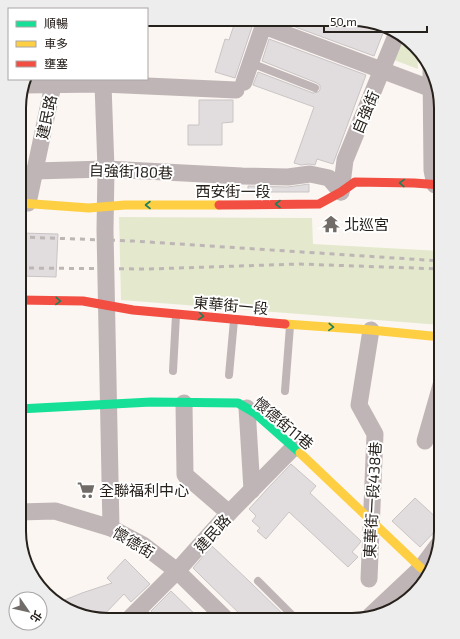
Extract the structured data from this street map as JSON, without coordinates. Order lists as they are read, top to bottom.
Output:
{
  "streets": {
    "street": [
      "自強街",
      "建民路",
      "自強街180巷",
      "西安街一段",
      "東華街一段",
      "懷德街11巷",
      "東華街一段438巷",
      "懷德街"
    ]
  },
  "crossings": [
    ["自強街", "自強街180巷"],
    ["自強街", "西安街一段"],
    ["建民路", "自強街180巷"],
    ["建民路", "懷德街11巷"],
    ["建民路", "懷德街"],
    ["自強街180巷", "西安街一段"],
    ["東華街一段", "東華街一段438巷"],
    ["懷德街11巷", "東華街一段438巷"]
  ],
  "one_way": ["西安街一段", "東華街一段"],
  "places": {
    "temple": ["北巡宮"],
    "supermarket": ["全聯福利中心"]
  },
  "legend": ["順暢", "車多", "壅塞"],
  "scale_bar": "50 m",
  "north": "bottom right"
}
